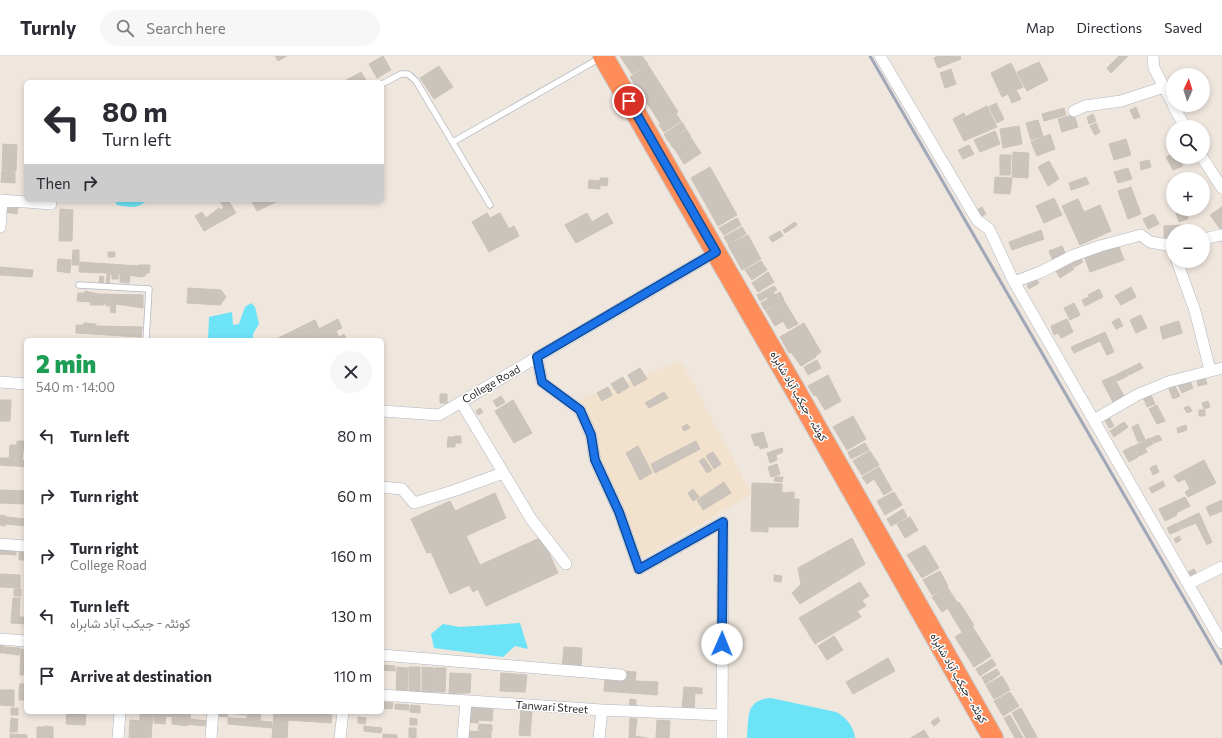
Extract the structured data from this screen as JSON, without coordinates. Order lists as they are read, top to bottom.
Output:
{
  "streets": {
    "highway": ["کوئٹہ - جیکب آباد شاہراہ"],
    "street": ["College Road", "Tanwari Street"]
  },
  "crossings": [
    ["College Road", "کوئٹہ - جیکب آباد شاہراہ"]
  ],
  "north": "top",
  "page": {
    "header": "Turnly",
    "search": "Search here",
    "nav": ["Map", "Directions", "Saved"],
    "map_buttons": ["+", "−"],
    "turn": ["80 m", "Turn left"],
    "then": "Then",
    "heading": ["2 min", "540 m · 14:00"],
    "list": [
      {
        "name": "Turn left",
        "value": "80 m"
      },
      {
        "name": "Turn right",
        "value": "60 m"
      },
      {
        "name": "Turn right",
        "note": "College Road",
        "value": "160 m"
      },
      {
        "name": "Turn left",
        "note": "کوئٹہ - جیکب آباد شاہراہ",
        "value": "130 m"
      },
      {
        "name": "Arrive at destination",
        "value": "110 m"
      }
    ]
  }
}
